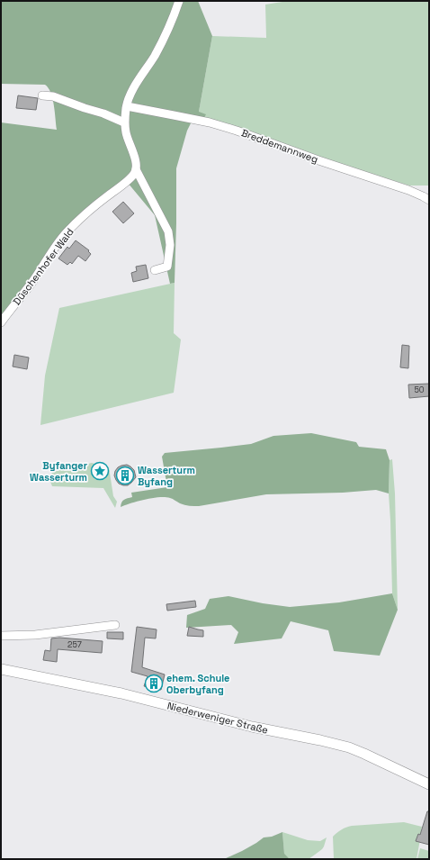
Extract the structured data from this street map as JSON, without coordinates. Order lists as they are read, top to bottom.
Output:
{
  "streets": {
    "street": ["Breddemannweg", "Düschenhofer Wald", "Niederweniger Straße"]
  },
  "places": {
    "place": ["Byfanger Wasserturm"],
    "building": ["Wasserturm Byfang", "ehem. Schule Oberbyfang"]
  },
  "house_numbers": ["50", "257"]
}
